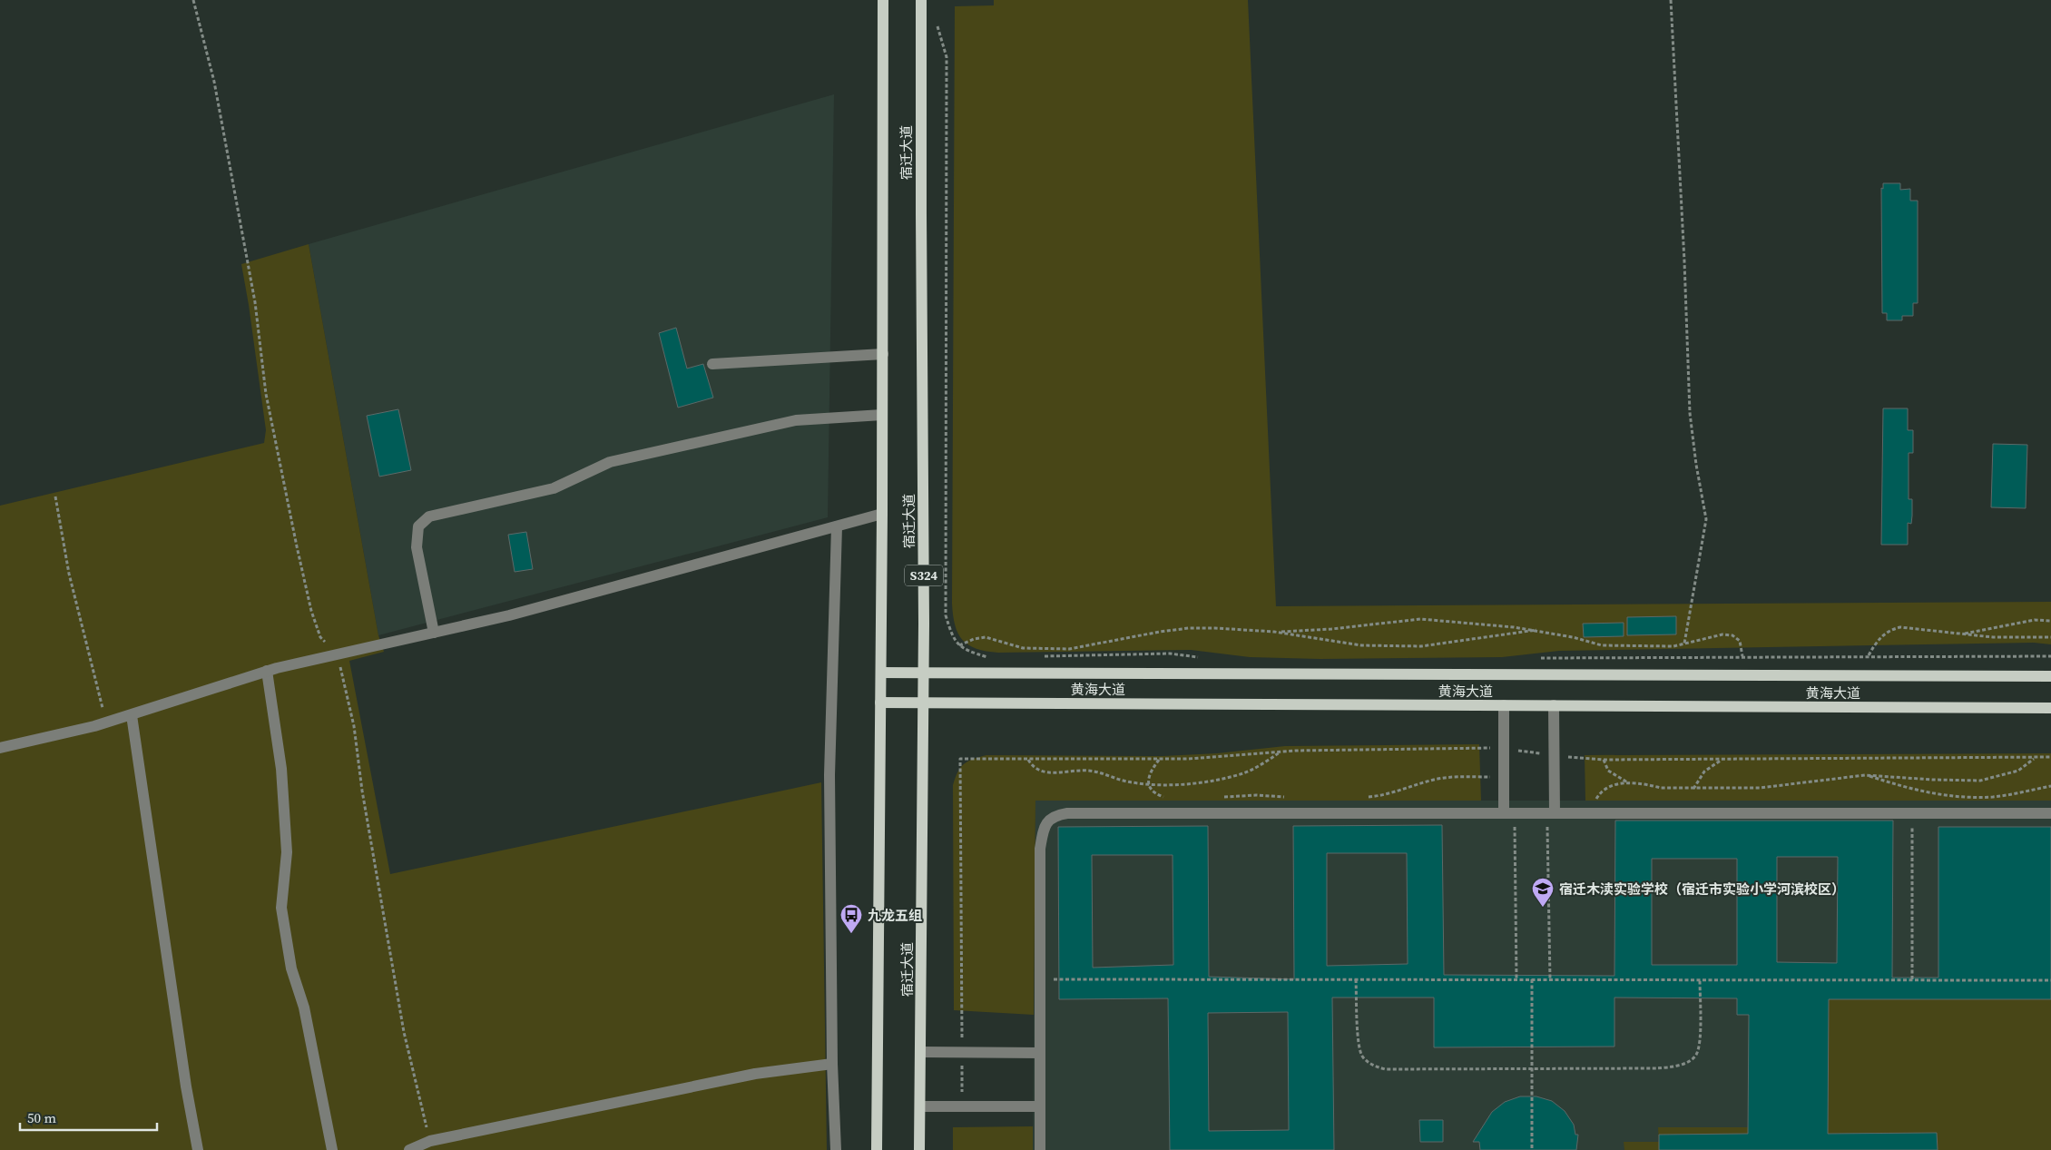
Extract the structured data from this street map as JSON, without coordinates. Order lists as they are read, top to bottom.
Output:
{
  "streets": {
    "main road": ["宿迁大道", "S324", "黄海大道"]
  },
  "crossings": [
    ["宿迁大道", "黄海大道"]
  ],
  "places": {
    "school or university": ["宿迁木渎实验学校（宿迁市实验小学河滨校区）"],
    "bus stop": ["九龙五组"]
  },
  "scale_bar": "50 m"
}
